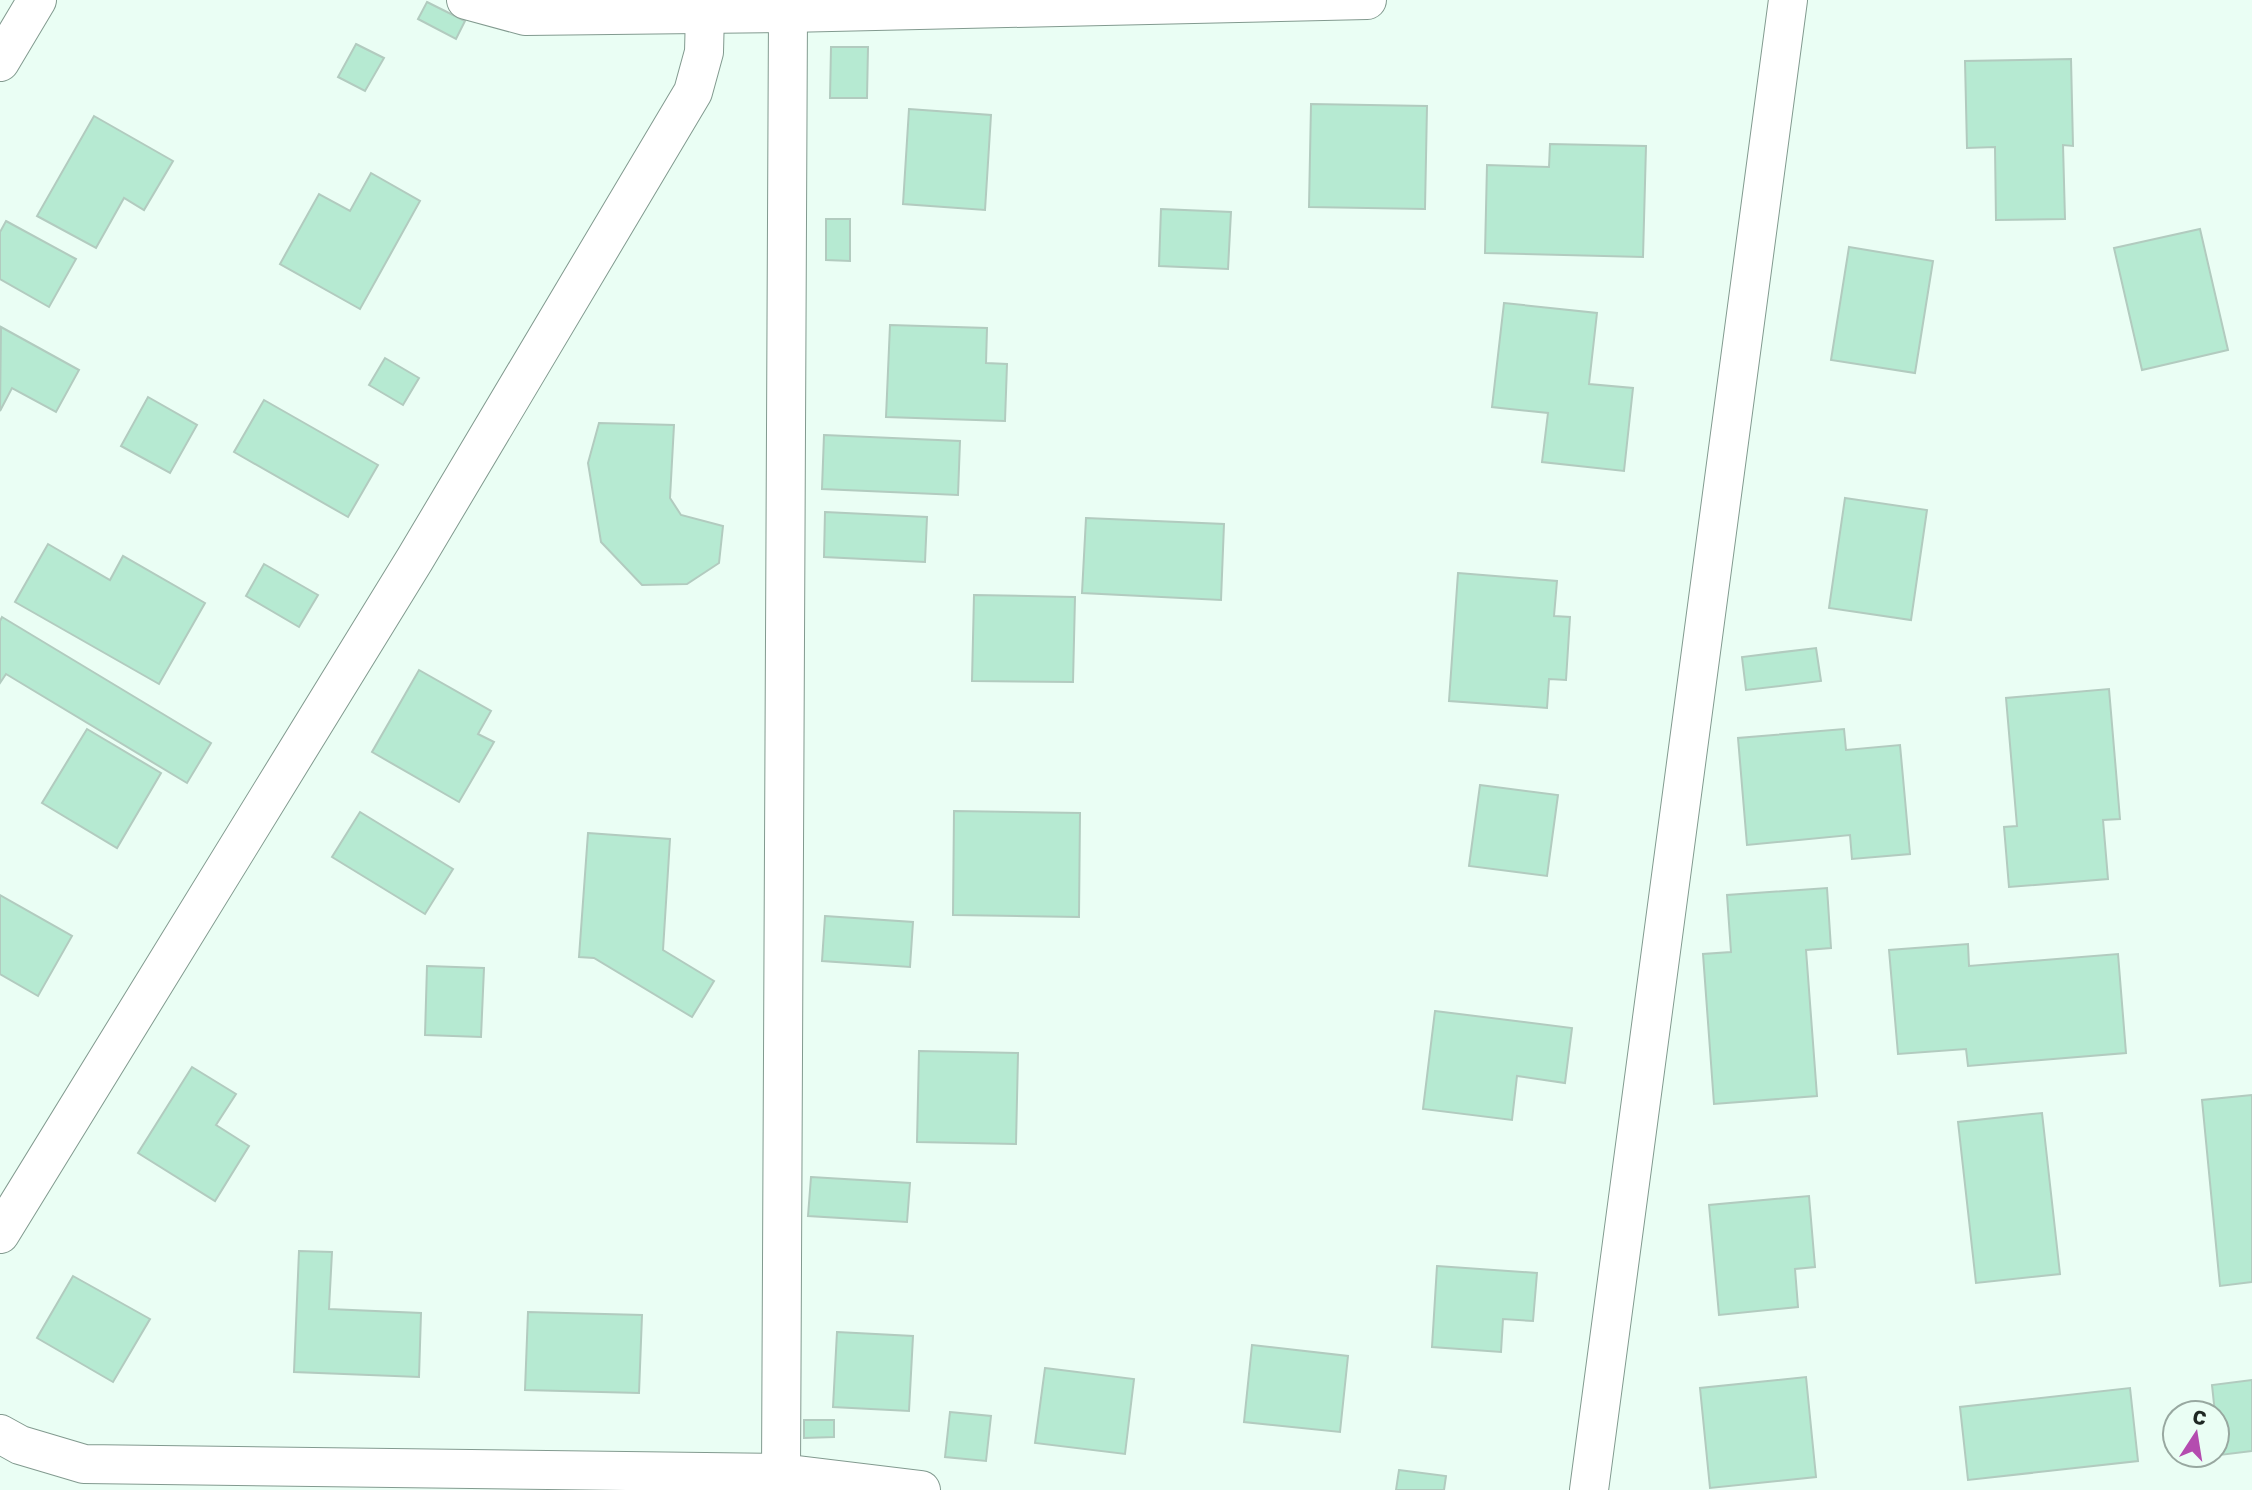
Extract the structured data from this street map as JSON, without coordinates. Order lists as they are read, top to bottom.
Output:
{
  "north": "top"
}
